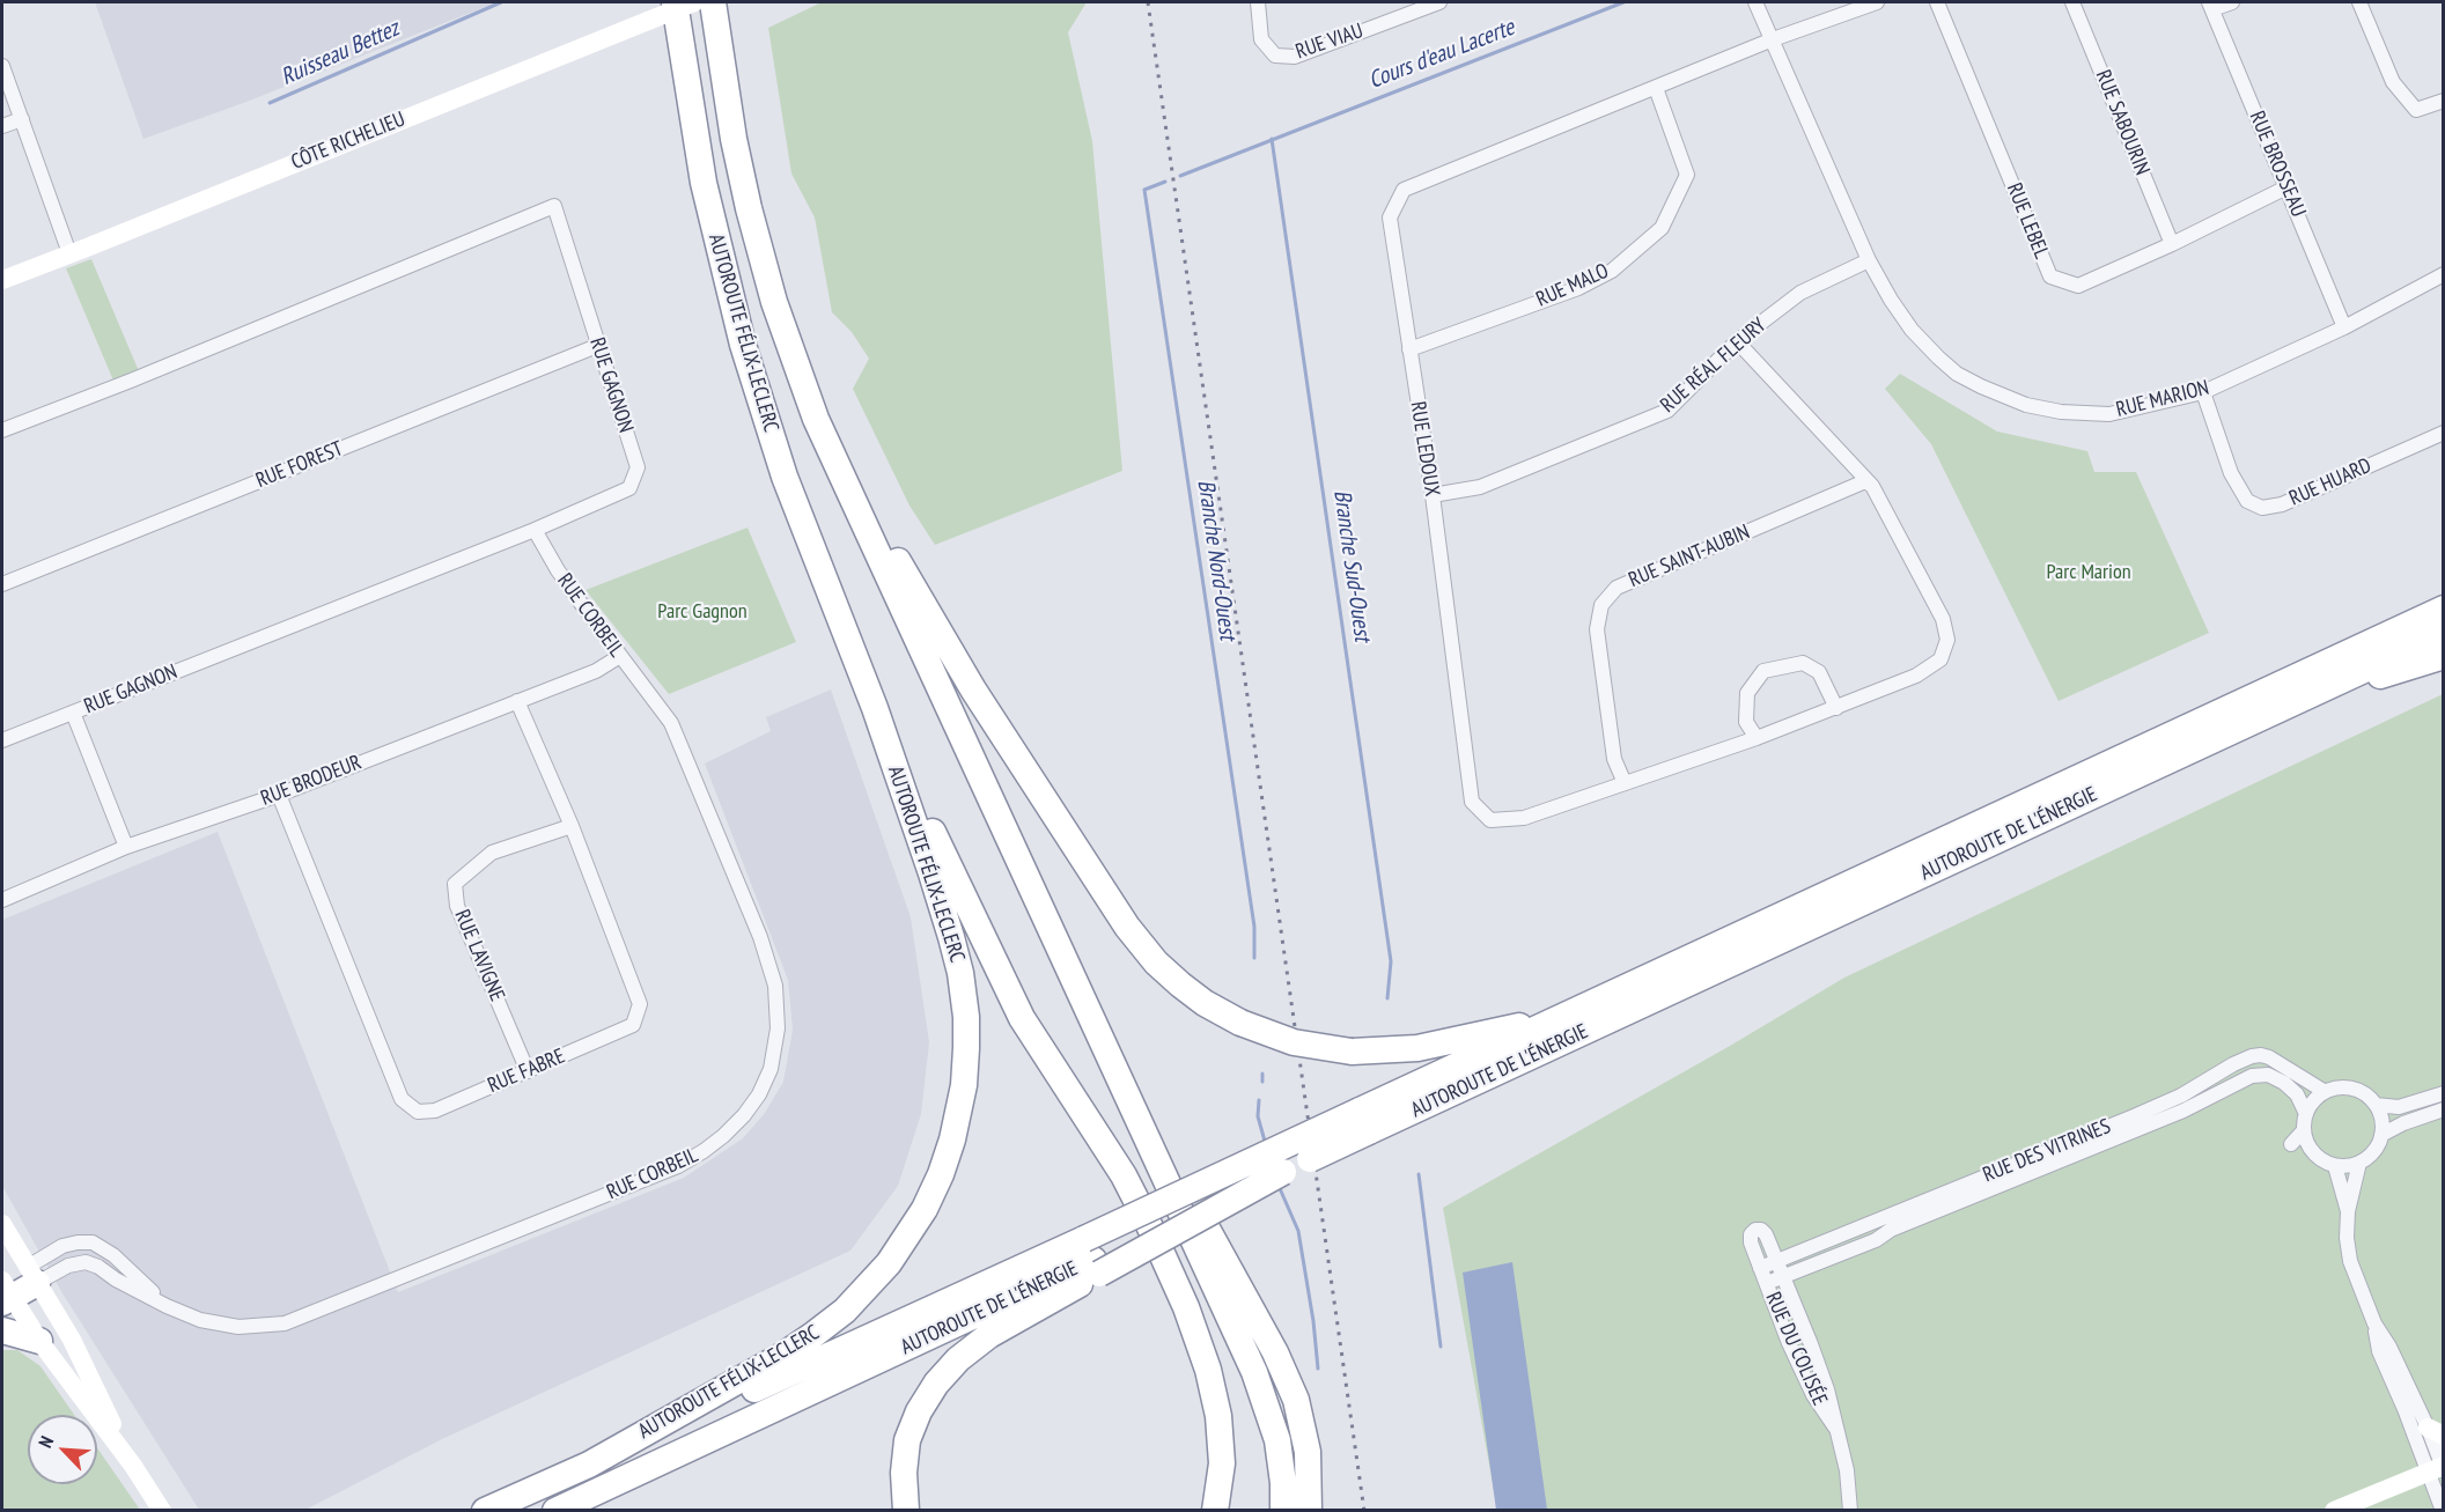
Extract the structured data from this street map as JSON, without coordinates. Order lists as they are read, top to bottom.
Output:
{
  "streets": {
    "highway": ["AUTOROUTE FÉLIX-LECLERC", "AUTOROUTE DE L'ÉNERGIE"],
    "street": [
      "RUE VIAU",
      "RUE SABOURIN",
      "CÔTE RICHELIEU",
      "RUE BROSSEAU",
      "RUE LEBEL",
      "RUE MALO",
      "RUE RÉAL FLEURY",
      "RUE GAGNON",
      "RUE MARION",
      "RUE LEDOUX",
      "RUE FOREST",
      "RUE HUARD",
      "RUE SAINT-AUBIN",
      "RUE CORBEIL",
      "RUE BRODEUR",
      "RUE LAVIGNE",
      "RUE FABRE",
      "RUE DES VITRINES",
      "RUE DU COLISÉE"
    ]
  },
  "crossings": [
    ["RUE SABOURIN", "RUE LEBEL"],
    ["RUE BROSSEAU", "RUE LEBEL"],
    ["RUE BROSSEAU", "RUE MARION"],
    ["RUE MALO", "RUE LEDOUX"],
    ["AUTOROUTE FÉLIX-LECLERC", "AUTOROUTE DE L'ÉNERGIE"],
    ["RUE RÉAL FLEURY", "RUE MARION"],
    ["RUE RÉAL FLEURY", "RUE LEDOUX"],
    ["RUE GAGNON", "RUE FOREST"],
    ["RUE GAGNON", "RUE CORBEIL"],
    ["RUE MARION", "RUE LEDOUX"],
    ["RUE MARION", "RUE HUARD"],
    ["RUE LEDOUX", "RUE SAINT-AUBIN"],
    ["RUE CORBEIL", "RUE BRODEUR"],
    ["RUE BRODEUR", "RUE FABRE"],
    ["RUE LAVIGNE", "RUE FABRE"],
    ["RUE DES VITRINES", "RUE DU COLISÉE"]
  ],
  "water": [
    "Ruisseau Bettez",
    "Cours d'eau Lacerte",
    "Branche Nord-Ouest",
    "Branche Sud-Ouest"
  ],
  "parks": ["Parc Marion", "Parc Gagnon"],
  "north": "top left"
}
